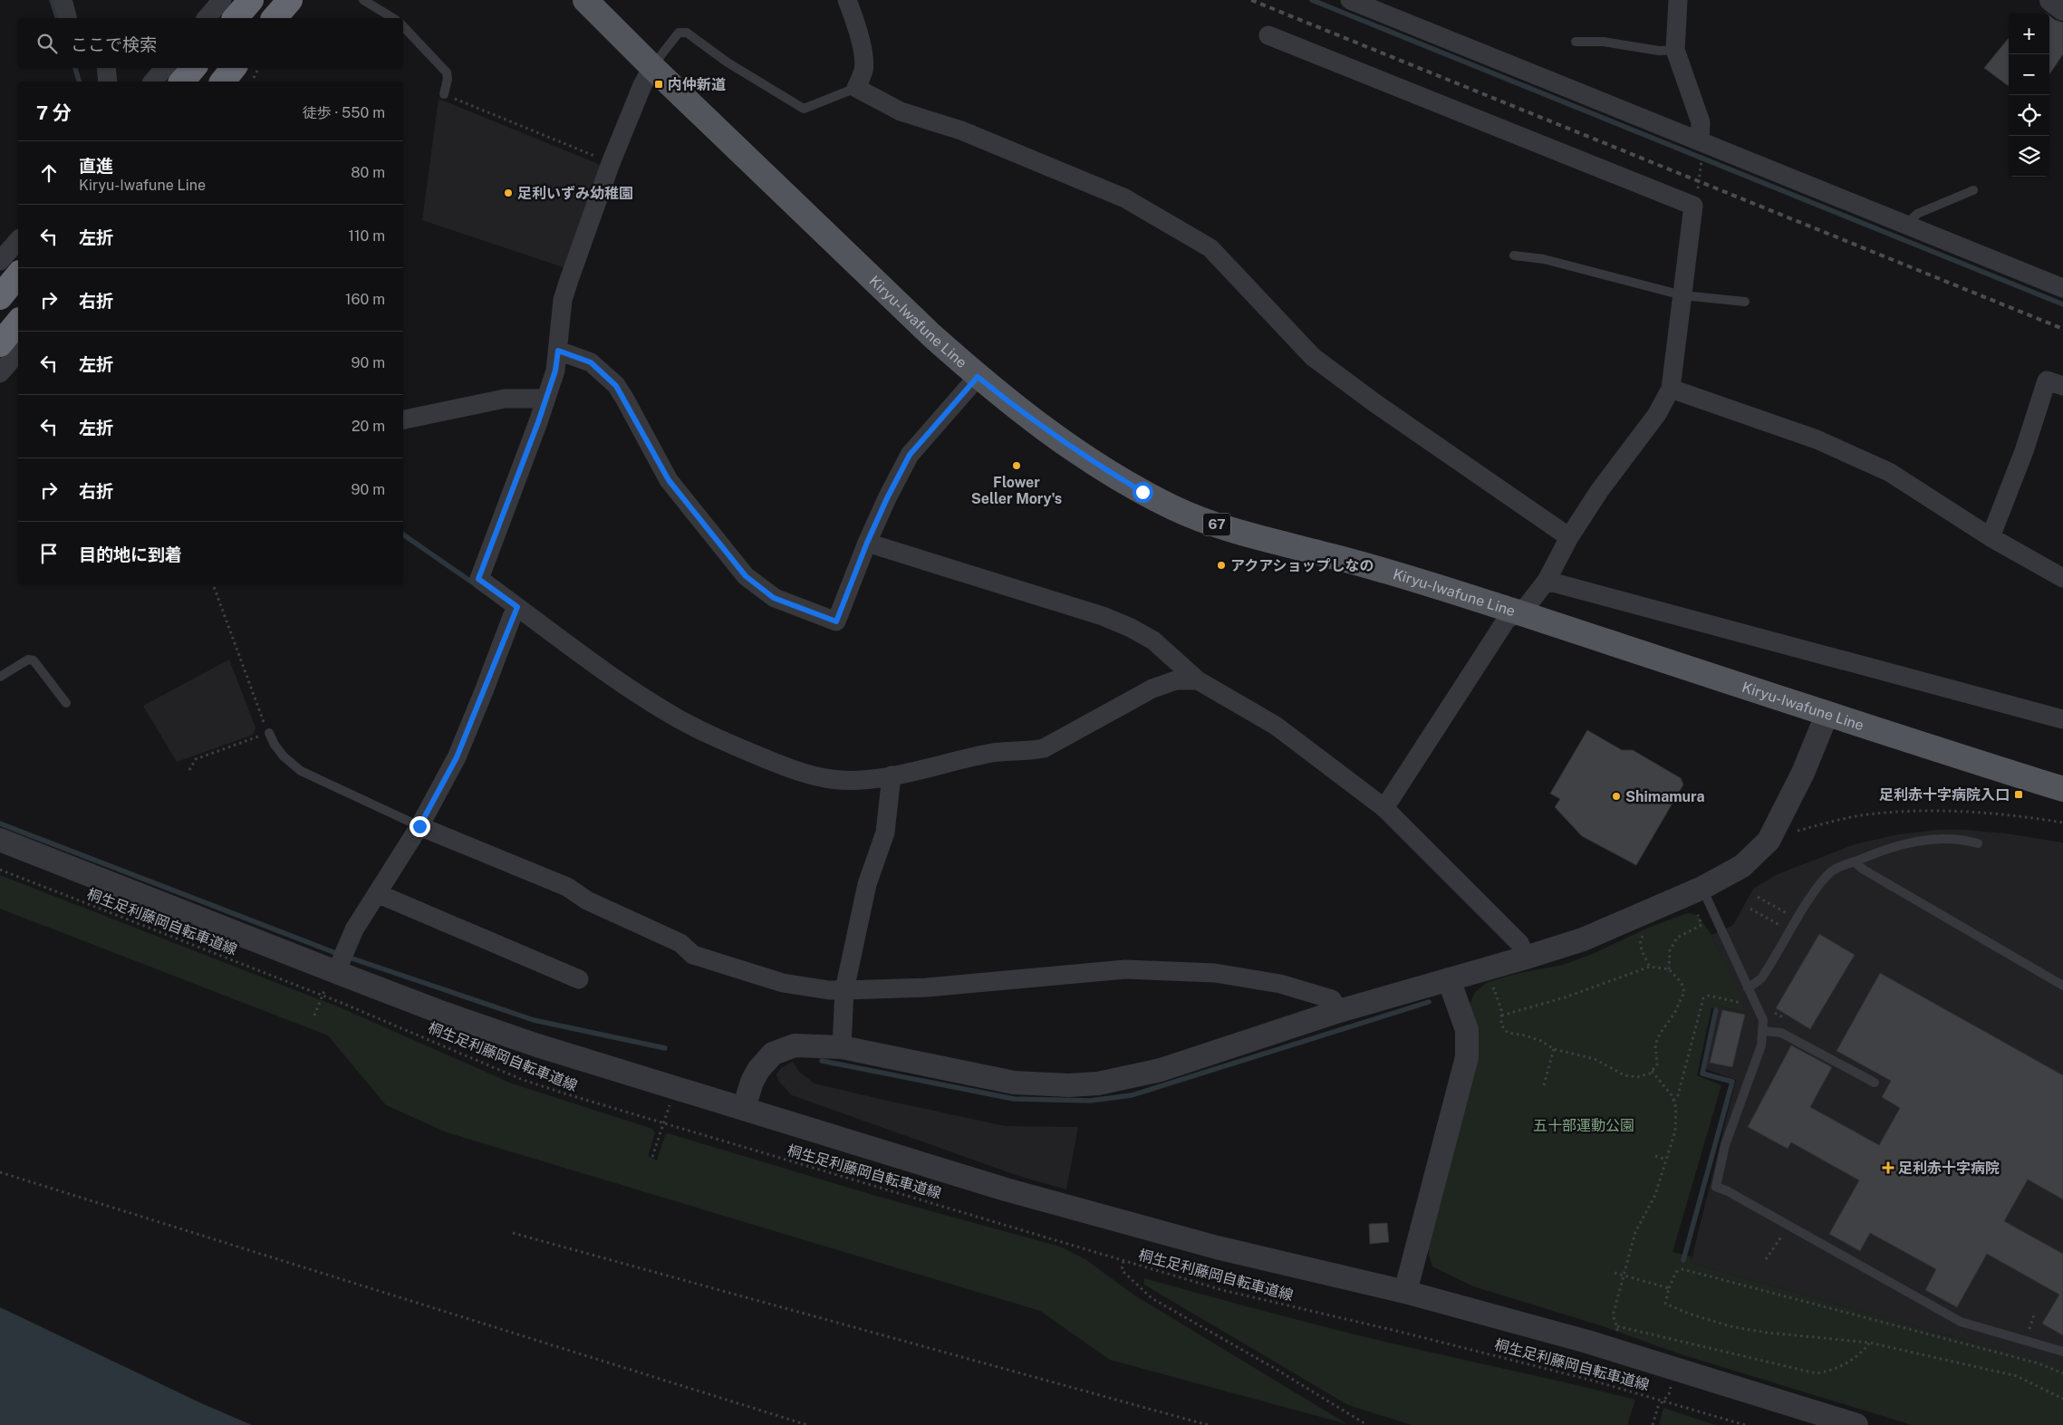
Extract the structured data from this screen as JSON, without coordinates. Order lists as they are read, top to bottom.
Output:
{
  "streets": {
    "main road": ["Kiryu-Iwafune Line", "67"],
    "path": ["桐生足利藤岡自転車道線"]
  },
  "parks": ["五十部運動公園"],
  "places": {
    "transit": ["内仲新道", "足利赤十字病院入口"],
    "other": [
      "足利いずみ幼稚園",
      "Flower Seller Mory's",
      "アクアショップしなの",
      "Shimamura"
    ],
    "health": ["足利赤十字病院"]
  },
  "page": {
    "map_buttons": ["+", "−"],
    "search": "ここで検索",
    "heading": ["7 分", "徒歩 · 550 m"],
    "list": [
      ["直進", "Kiryu-Iwafune Line", "80 m"],
      ["左折", "110 m"],
      ["右折", "160 m"],
      ["左折", "90 m"],
      ["左折", "20 m"],
      ["右折", "90 m"],
      "目的地に到着"
    ]
  }
}
